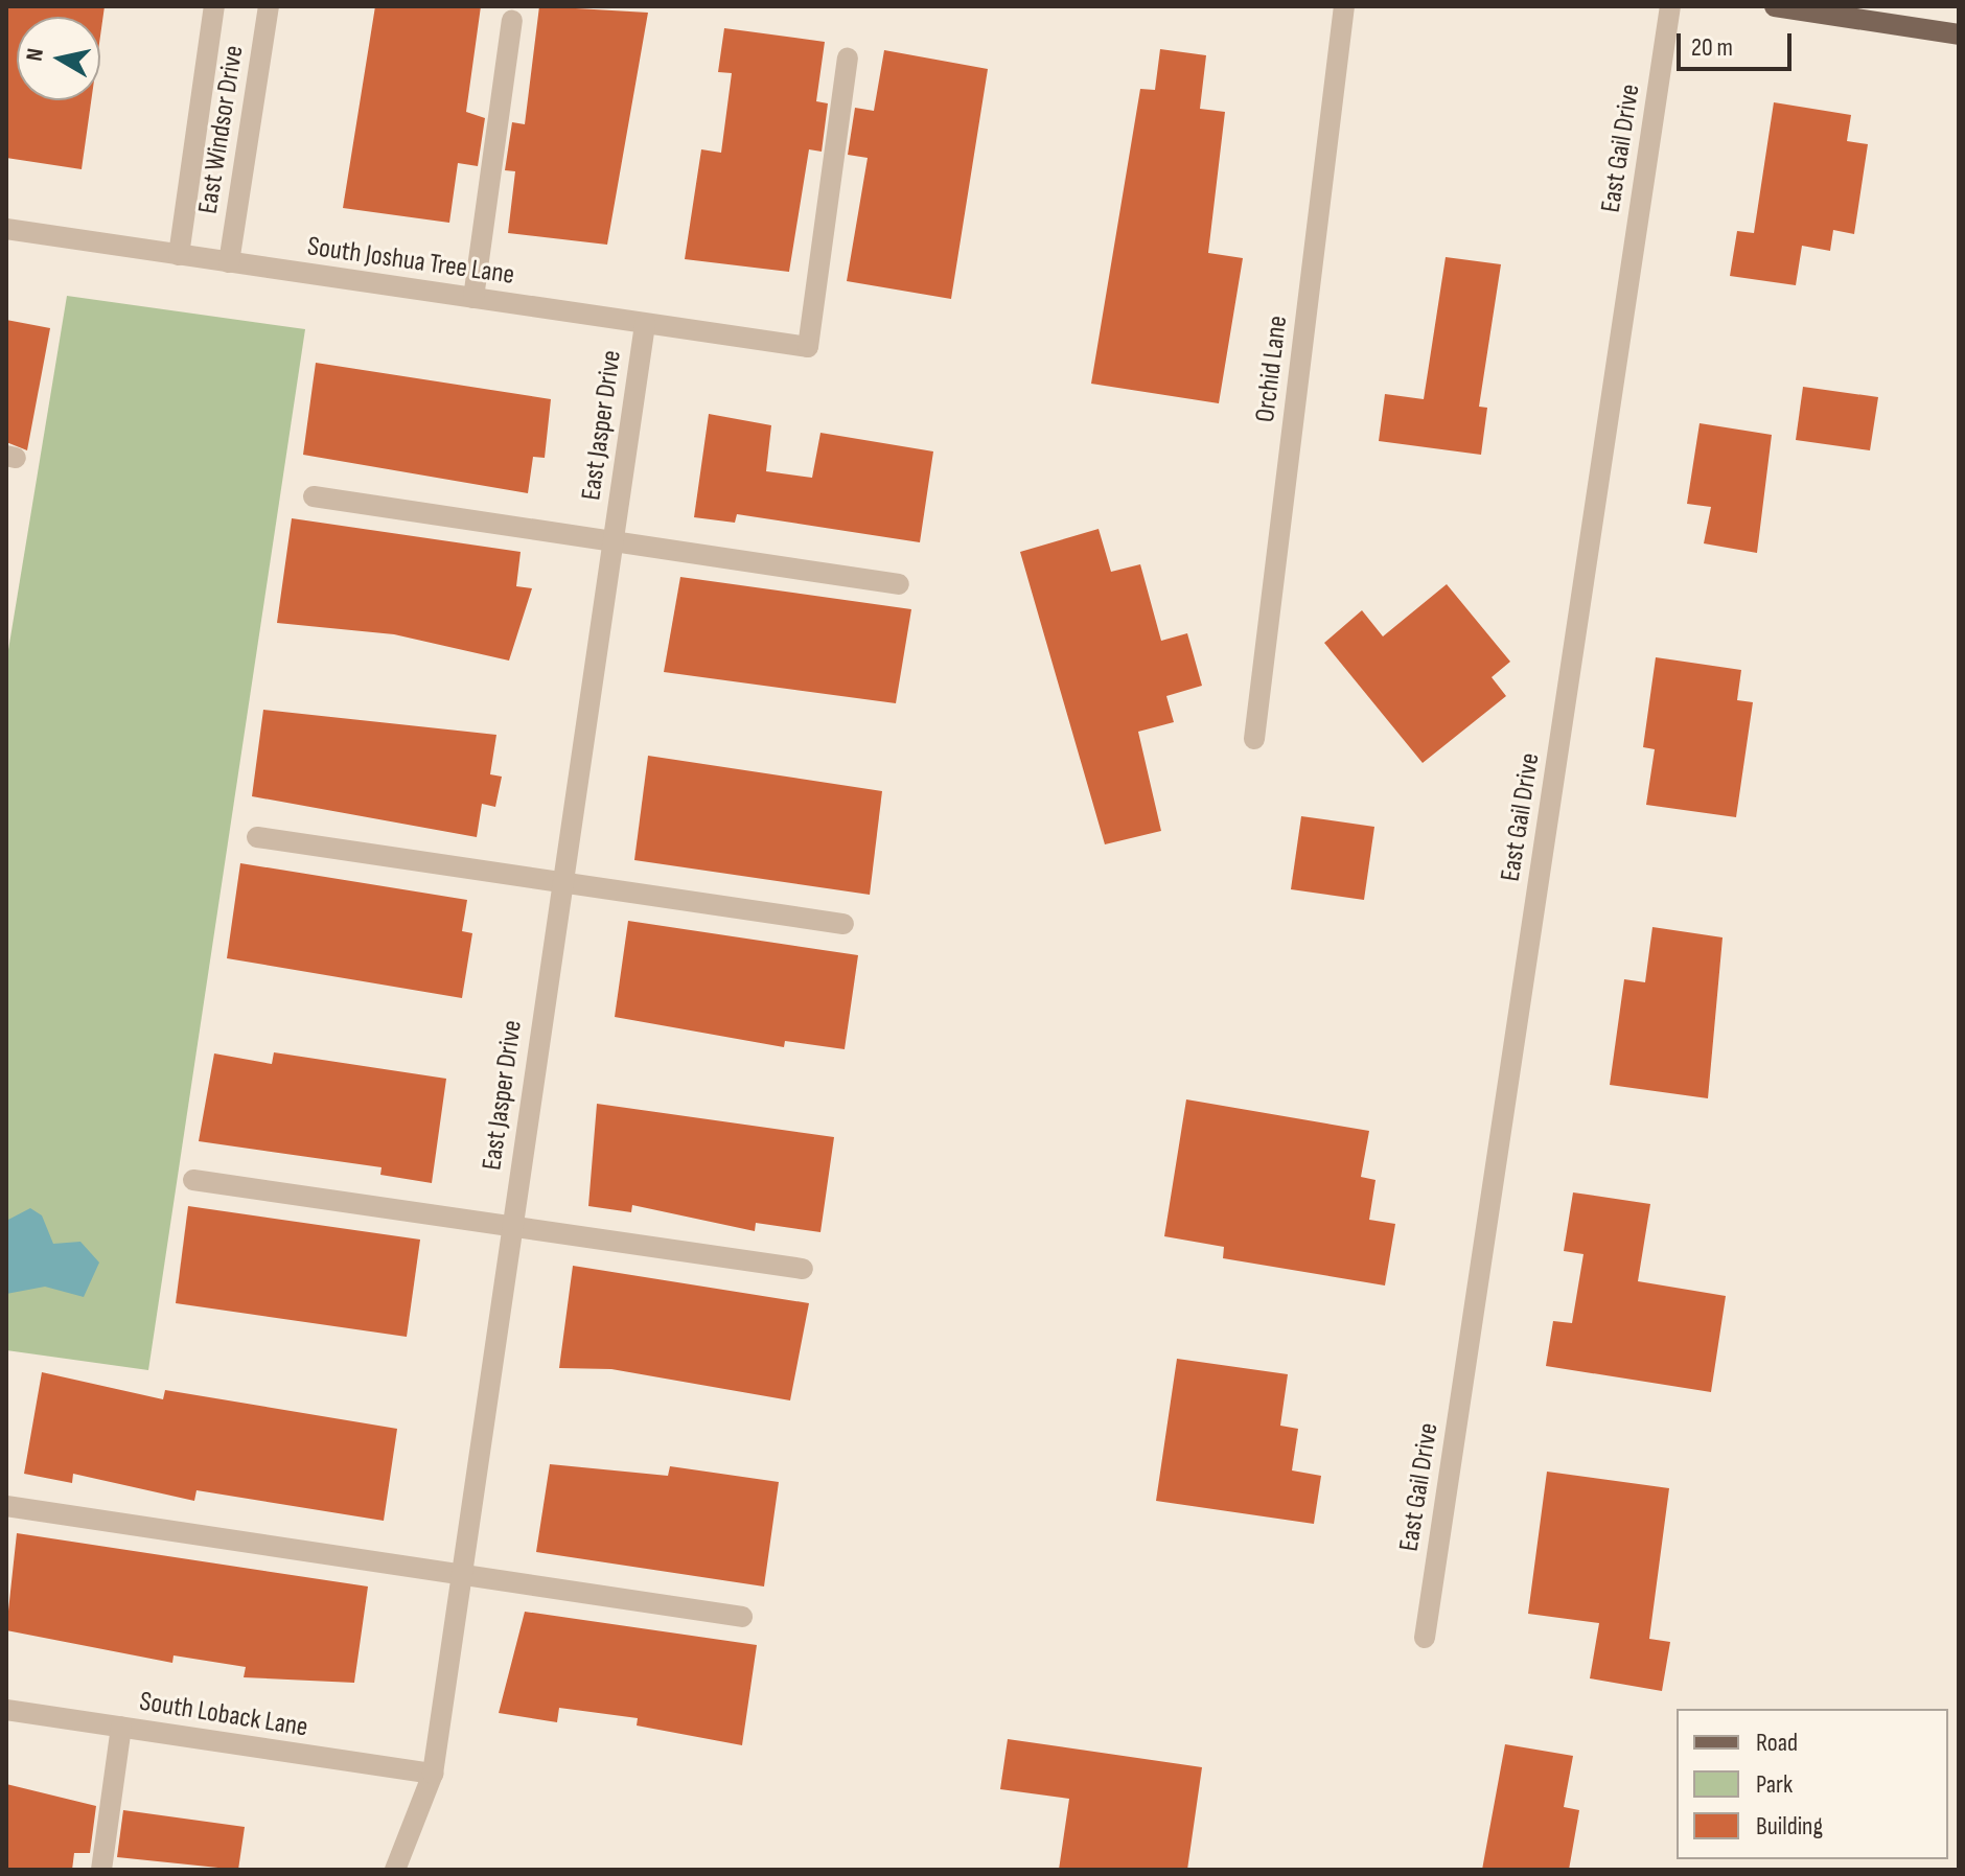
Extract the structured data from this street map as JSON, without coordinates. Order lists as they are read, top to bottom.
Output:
{
  "streets": {
    "street": [
      "East Windsor Drive",
      "East Gail Drive",
      "South Joshua Tree Lane",
      "Orchid Lane",
      "East Jasper Drive",
      "South Loback Lane"
    ]
  },
  "crossings": [
    ["East Windsor Drive", "South Joshua Tree Lane"],
    ["South Joshua Tree Lane", "East Jasper Drive"],
    ["East Jasper Drive", "South Loback Lane"]
  ],
  "legend": ["Road", "Park", "Building"],
  "scale_bar": "20 m",
  "north": "left"
}
